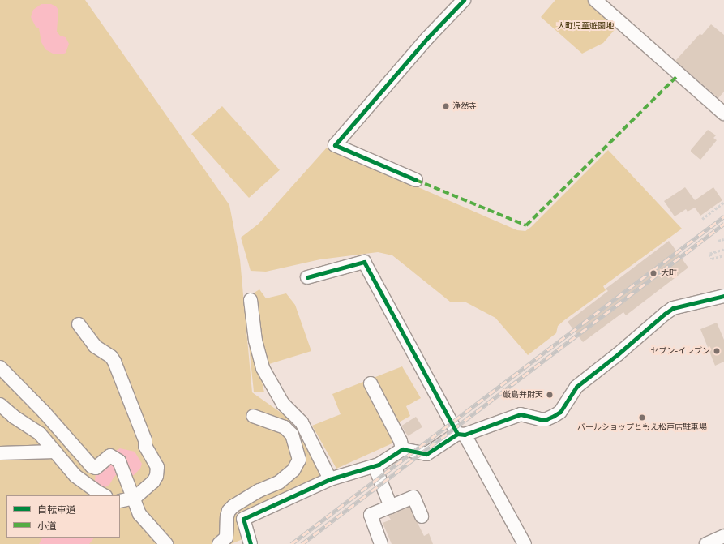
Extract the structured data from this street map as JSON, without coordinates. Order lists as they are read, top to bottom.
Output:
{
  "parks": ["大町児童遊園地"],
  "places": [
    "浄然寺",
    "大町",
    "セブン-イレブン",
    "厳島弁財天",
    "パールショップともえ松戸店駐車場"
  ],
  "legend": ["自転車道", "小道"]
}
